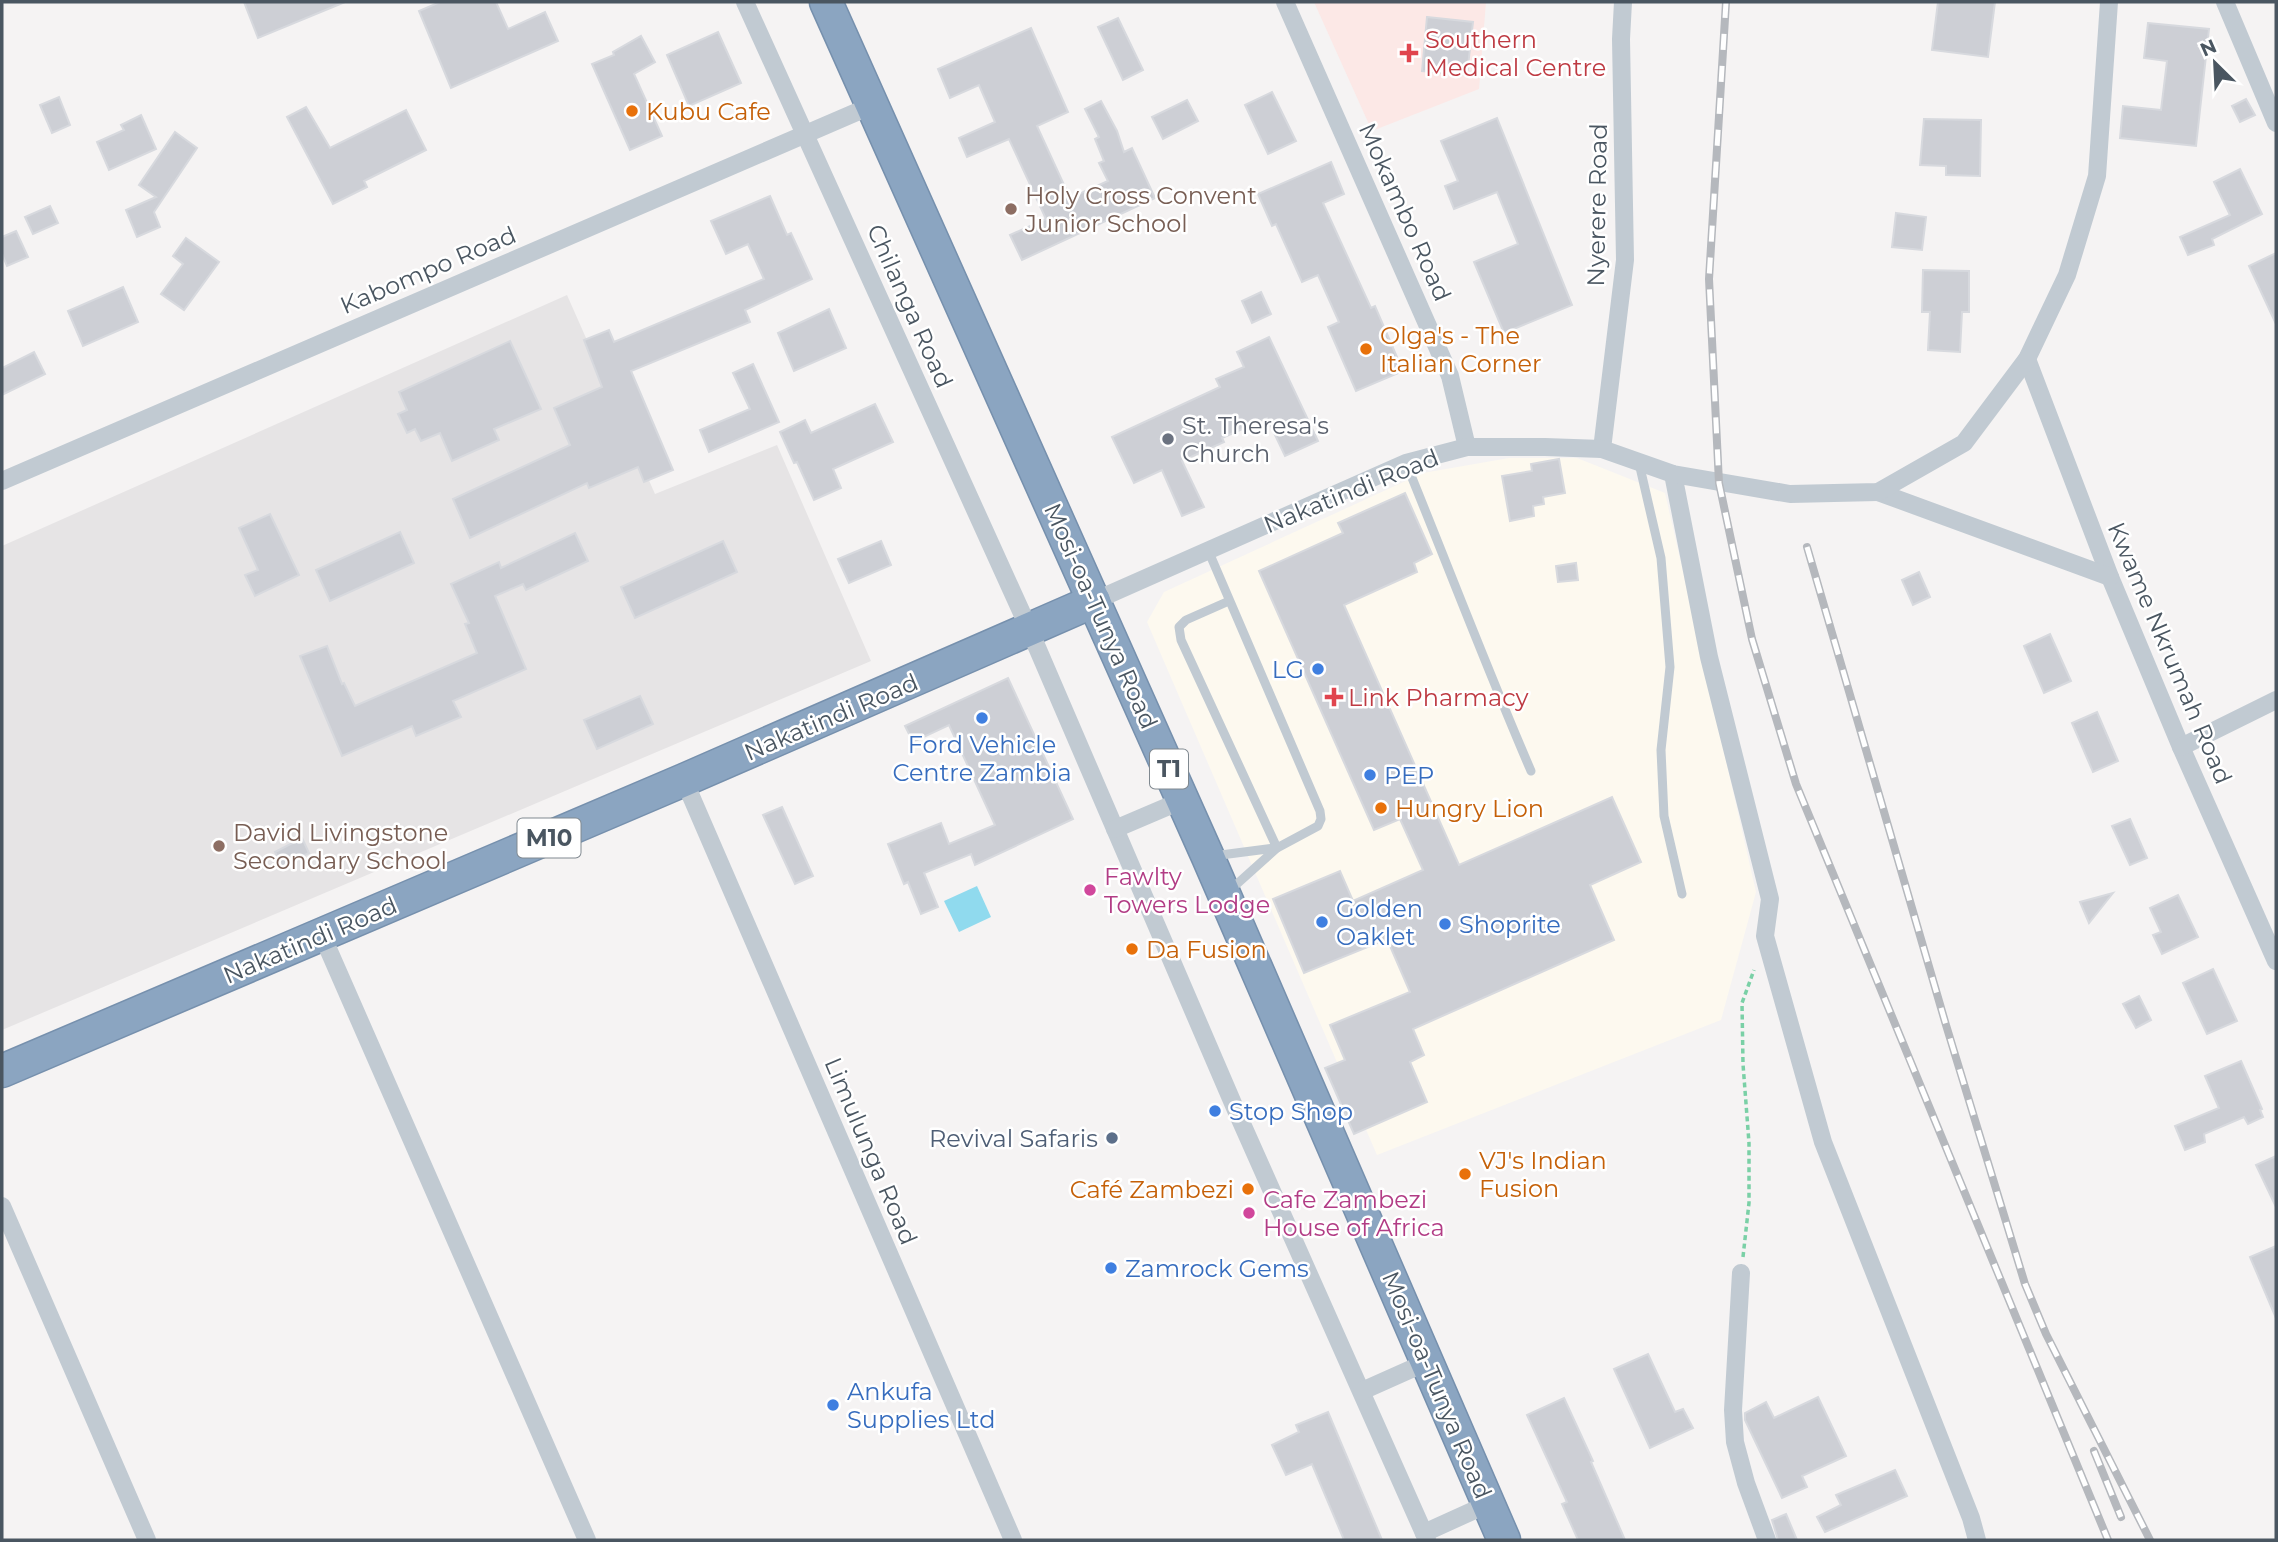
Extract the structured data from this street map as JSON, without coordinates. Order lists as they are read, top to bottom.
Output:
{
  "streets": {
    "highway": [
      "Nakatindi Road",
      "Mosi-oa-Tunya Road",
      "T1",
      "M10"
    ],
    "street": [
      "Nyerere Road",
      "Mokambo Road",
      "Kabompo Road",
      "Chilanga Road",
      "Kwame Nkrumah Road",
      "Limulunga Road"
    ]
  },
  "crossings": [
    ["Nyerere Road", "Nakatindi Road"],
    ["Mokambo Road", "Nakatindi Road"],
    ["Kabompo Road", "Chilanga Road"],
    ["Kabompo Road", "Mosi-oa-Tunya Road"],
    ["Chilanga Road", "Nakatindi Road"],
    ["Nakatindi Road", "Mosi-oa-Tunya Road"],
    ["Nakatindi Road", "Limulunga Road"]
  ],
  "places": {
    "health": ["Southern Medical Centre", "Link Pharmacy"],
    "other": [
      "Kubu Cafe",
      "Holy Cross Convent Junior School",
      "Olga's - The Italian Corner",
      "St. Theresa's Church",
      "LG",
      "Ford Vehicle Centre Zambia",
      "PEP",
      "Hungry Lion",
      "David Livingstone Secondary School",
      "Fawlty Towers Lodge",
      "Golden Oaklet",
      "Shoprite",
      "Da Fusion",
      "Stop Shop",
      "Revival Safaris",
      "VJ's Indian Fusion",
      "Café Zambezi",
      "Cafe Zambezi House of Africa",
      "Zamrock Gems",
      "Ankufa Supplies Ltd"
    ]
  },
  "north": "top left"
}
